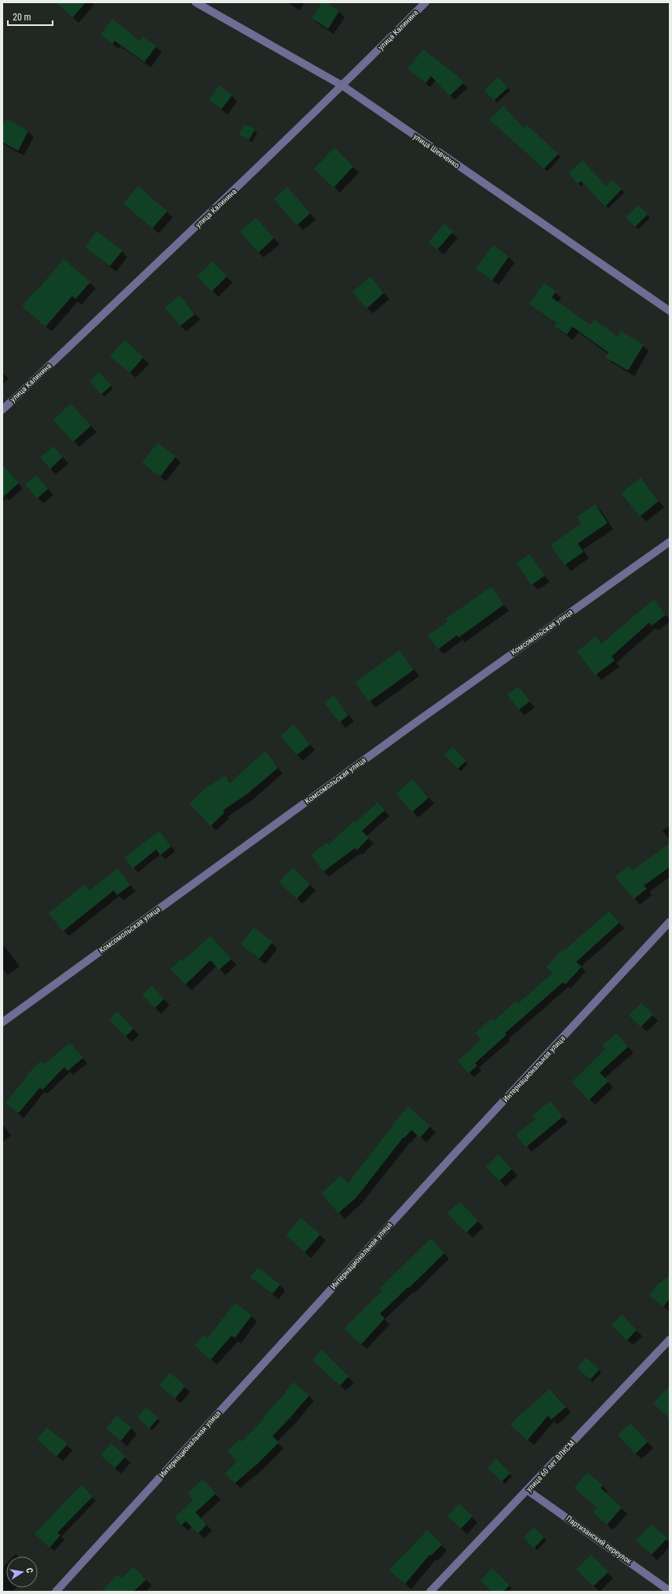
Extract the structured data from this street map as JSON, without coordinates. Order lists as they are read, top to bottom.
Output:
{
  "streets": {
    "street": [
      "улица Калинина",
      "улица Шевченко",
      "Комсомольская улица",
      "Интернациональная улица",
      "улица 60 лет ВЛКСМ",
      "Партизанский переулок"
    ]
  },
  "crossings": [
    ["улица Калинина", "улица Шевченко"],
    ["улица 60 лет ВЛКСМ", "Партизанский переулок"]
  ],
  "scale_bar": "20 m",
  "north": "right"
}
